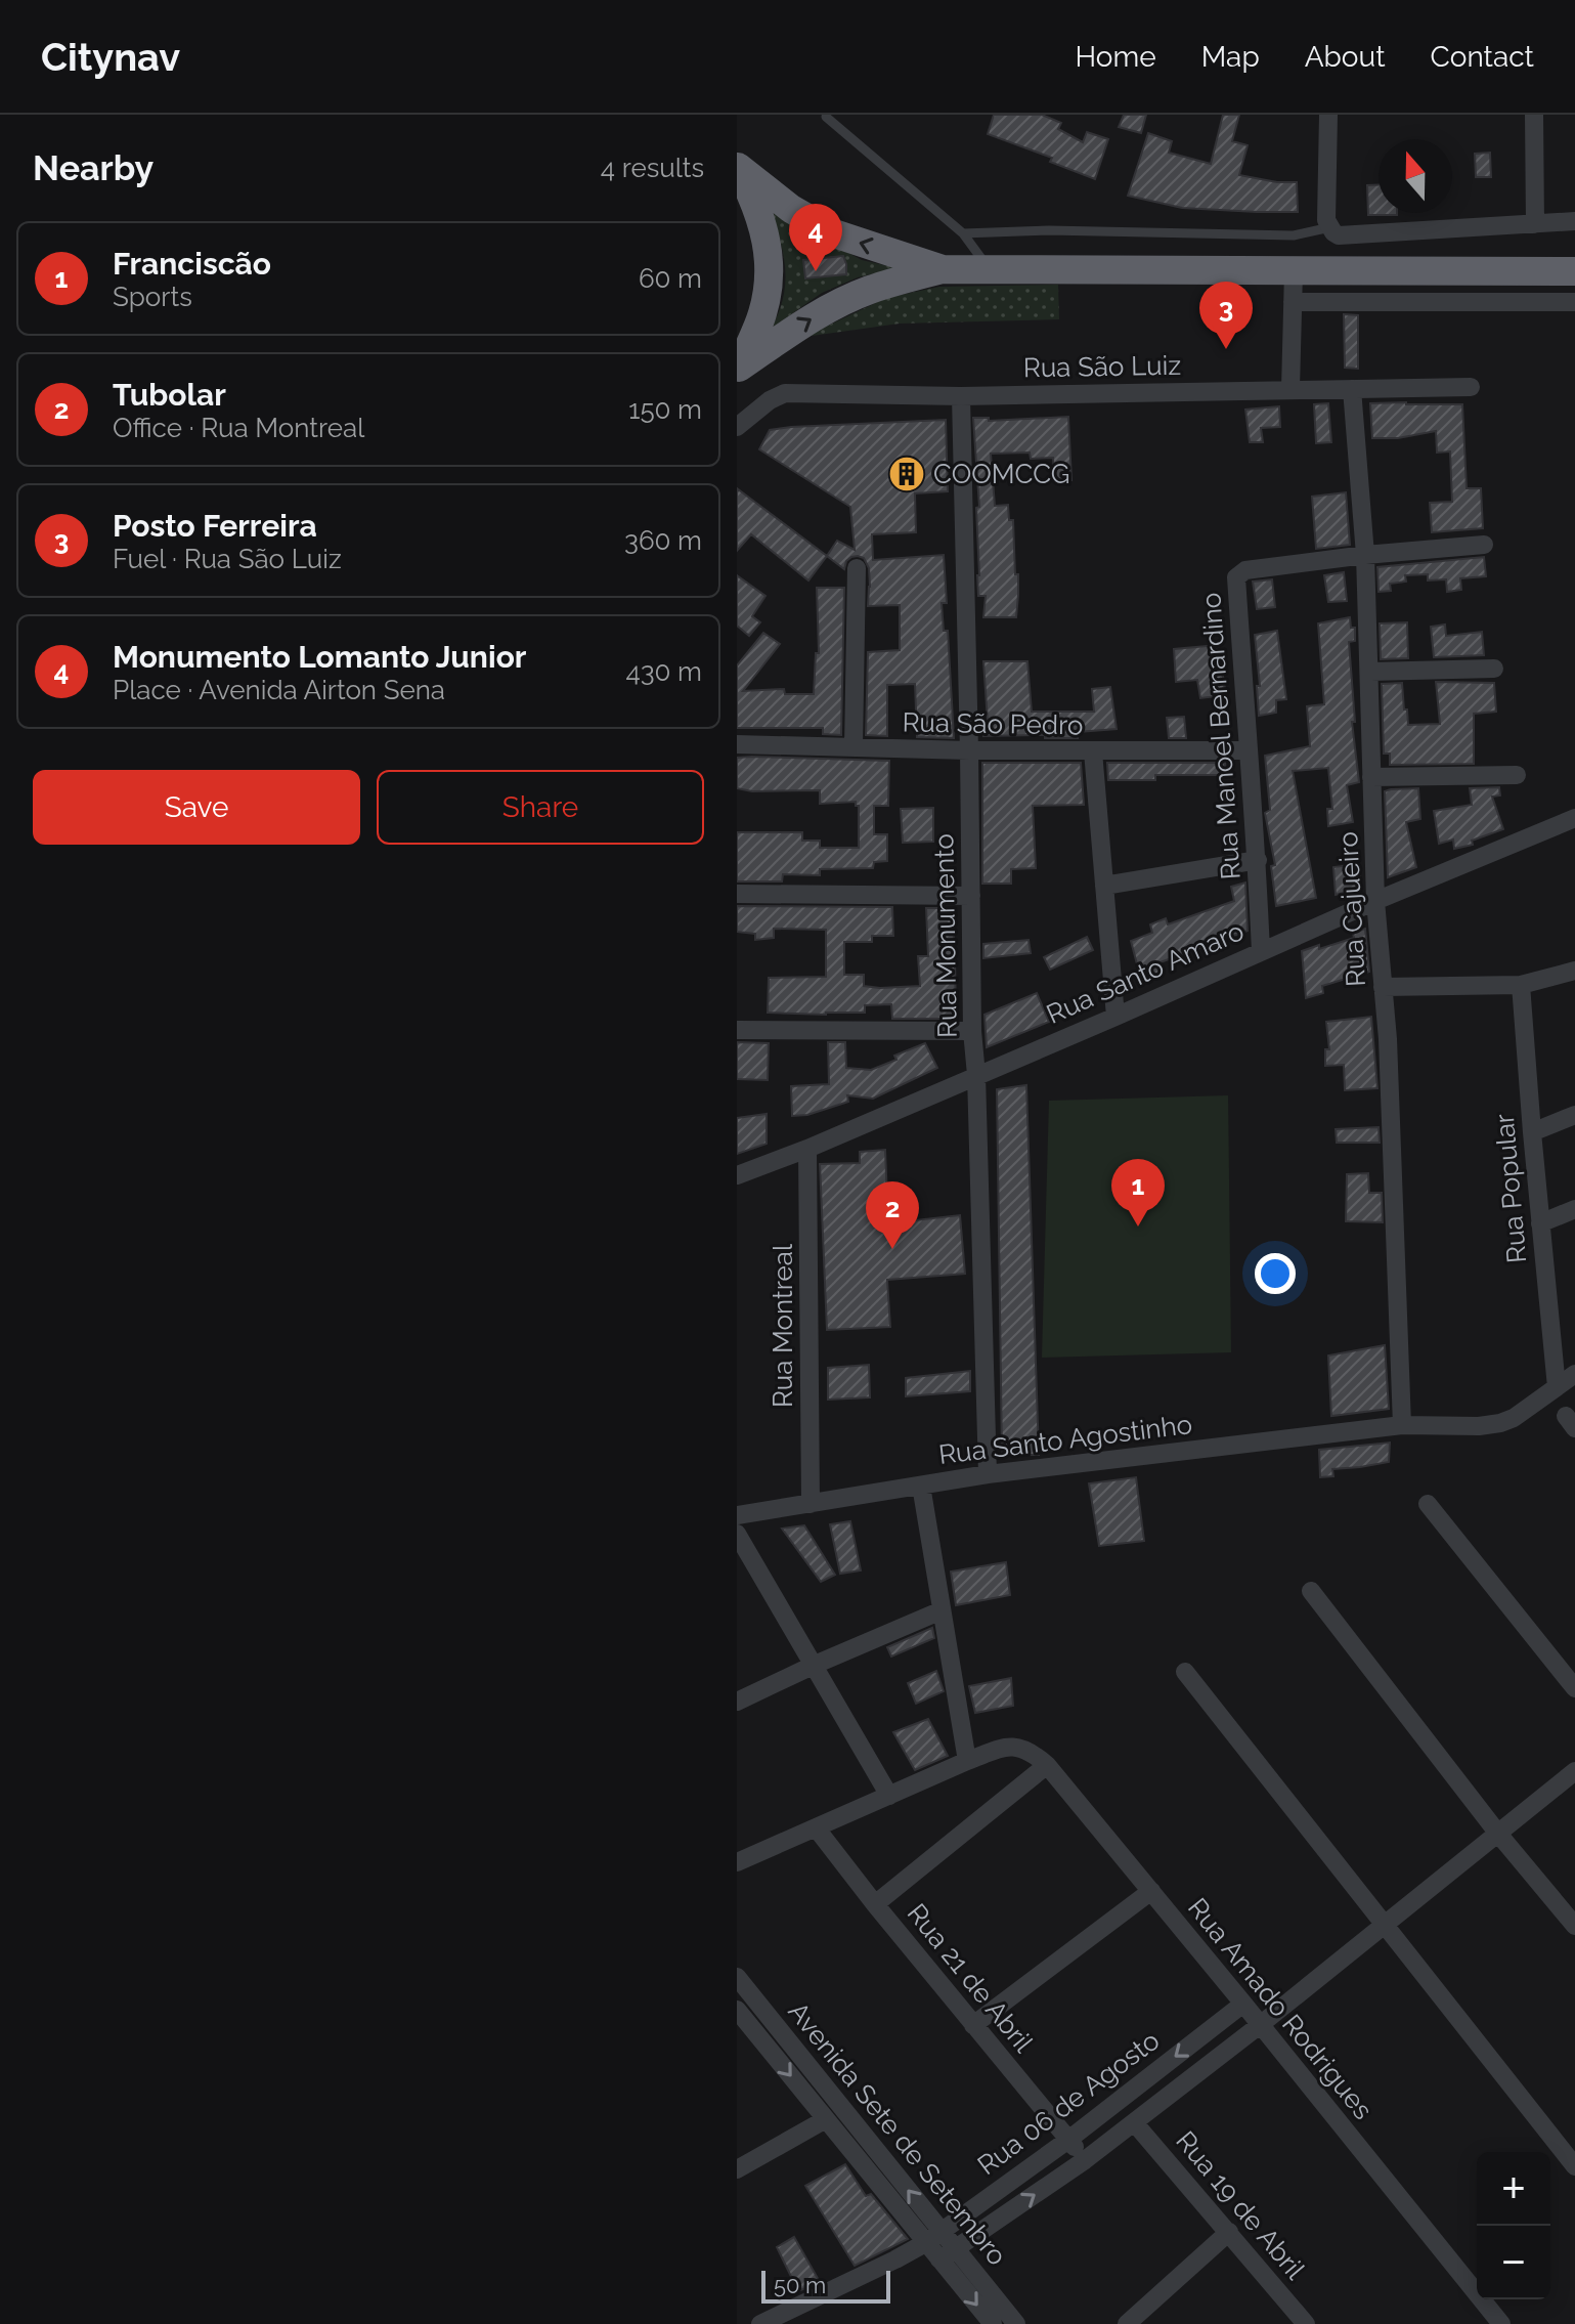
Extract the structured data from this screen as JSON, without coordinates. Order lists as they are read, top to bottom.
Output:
{
  "streets": {
    "street": [
      "Rua São Luiz",
      "Rua São Pedro",
      "Rua Manoel Bernardino",
      "Rua Cajueiro",
      "Rua Monumento",
      "Rua Santo Amaro",
      "Rua Popular",
      "Rua Montreal",
      "Rua Santo Agostinho",
      "Rua 21 de Abril",
      "Rua Amado Rodrigues",
      "Rua 06 de Agosto",
      "Avenida Sete de Setembro",
      "Rua 19 de Abril"
    ]
  },
  "crossings": [
    ["Rua São Luiz", "Rua Cajueiro"],
    ["Rua São Luiz", "Rua Monumento"],
    ["Rua São Pedro", "Rua Manoel Bernardino"],
    ["Rua São Pedro", "Rua Monumento"],
    ["Rua Manoel Bernardino", "Rua Cajueiro"],
    ["Rua Manoel Bernardino", "Rua Santo Amaro"],
    ["Rua Cajueiro", "Rua Santo Amaro"],
    ["Rua Cajueiro", "Rua Santo Agostinho"],
    ["Rua Monumento", "Rua Santo Amaro"],
    ["Rua Monumento", "Rua Santo Agostinho"],
    ["Rua Santo Amaro", "Rua Montreal"],
    ["Rua Popular", "Rua Santo Agostinho"],
    ["Rua Montreal", "Rua Santo Agostinho"],
    ["Rua 21 de Abril", "Rua 06 de Agosto"],
    ["Rua Amado Rodrigues", "Rua 06 de Agosto"],
    ["Rua 06 de Agosto", "Avenida Sete de Setembro"],
    ["Rua 06 de Agosto", "Rua 19 de Abril"]
  ],
  "places": {
    "building": ["COOMCCG"]
  },
  "scale_bar": "50 m",
  "north": "top",
  "page": {
    "header": "Citynav",
    "nav": [
      "Home",
      "Map",
      "About",
      "Contact"
    ],
    "heading": ["Nearby", "4 results"],
    "pins": [
      "4",
      "3",
      "1",
      "2"
    ],
    "list": [
      {
        "mark": "1",
        "name": "Franciscão",
        "note": "Sports",
        "value": "60 m"
      },
      {
        "mark": "2",
        "name": "Tubolar",
        "note": "Office · Rua Montreal",
        "value": "150 m"
      },
      {
        "mark": "3",
        "name": "Posto Ferreira",
        "note": "Fuel · Rua São Luiz",
        "value": "360 m"
      },
      {
        "mark": "4",
        "name": "Monumento Lomanto Junior",
        "note": "Place · Avenida Airton Sena",
        "value": "430 m"
      }
    ],
    "buttons": ["Save", "Share"],
    "map_buttons": ["+", "−"],
    "scale": "50 m"
  }
}
